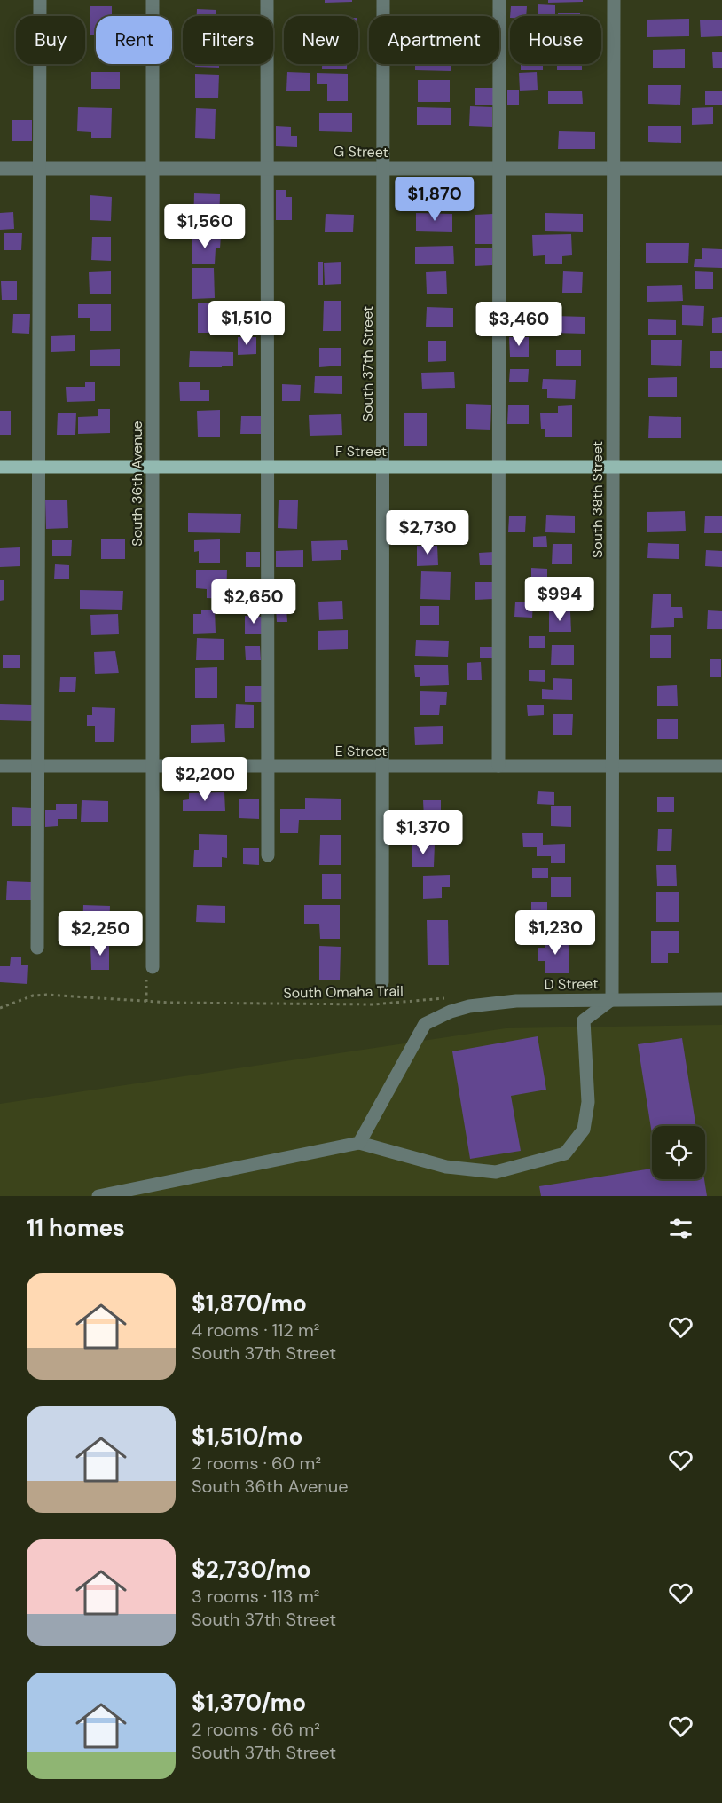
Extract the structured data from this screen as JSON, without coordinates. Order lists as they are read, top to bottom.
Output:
{
  "streets": {
    "main road": ["F Street"],
    "street": [
      "G Street",
      "South 37th Street",
      "South 36th Avenue",
      "South 38th Street",
      "E Street",
      "D Street"
    ],
    "path": ["South Omaha Trail"]
  },
  "crossings": [
    ["G Street", "South 37th Street"],
    ["G Street", "South 36th Avenue"],
    ["G Street", "South 38th Street"],
    ["South 37th Street", "F Street"],
    ["South 37th Street", "E Street"],
    ["F Street", "South 36th Avenue"],
    ["F Street", "South 38th Street"],
    ["South 36th Avenue", "E Street"],
    ["South 38th Street", "E Street"],
    ["South 38th Street", "D Street"]
  ],
  "page": {
    "chip": [
      "Buy",
      "Rent",
      "Filters",
      "New",
      "Apartment",
      "House"
    ],
    "price": [
      "$1,870",
      "$1,560",
      "$1,510",
      "$3,460",
      "$2,730",
      "$994",
      "$2,650",
      "$2,200",
      "$1,370",
      "$1,230",
      "$2,250"
    ],
    "heading": "11 homes",
    "list": [
      {
        "name": "$1,870/mo",
        "note": "4 rooms · 112 m² · South 37th Street"
      },
      {
        "name": "$1,510/mo",
        "note": "2 rooms · 60 m² · South 36th Avenue"
      },
      {
        "name": "$2,730/mo",
        "note": "3 rooms · 113 m² · South 37th Street"
      },
      {
        "name": "$1,370/mo",
        "note": "2 rooms · 66 m² · South 37th Street"
      }
    ]
  }
}
